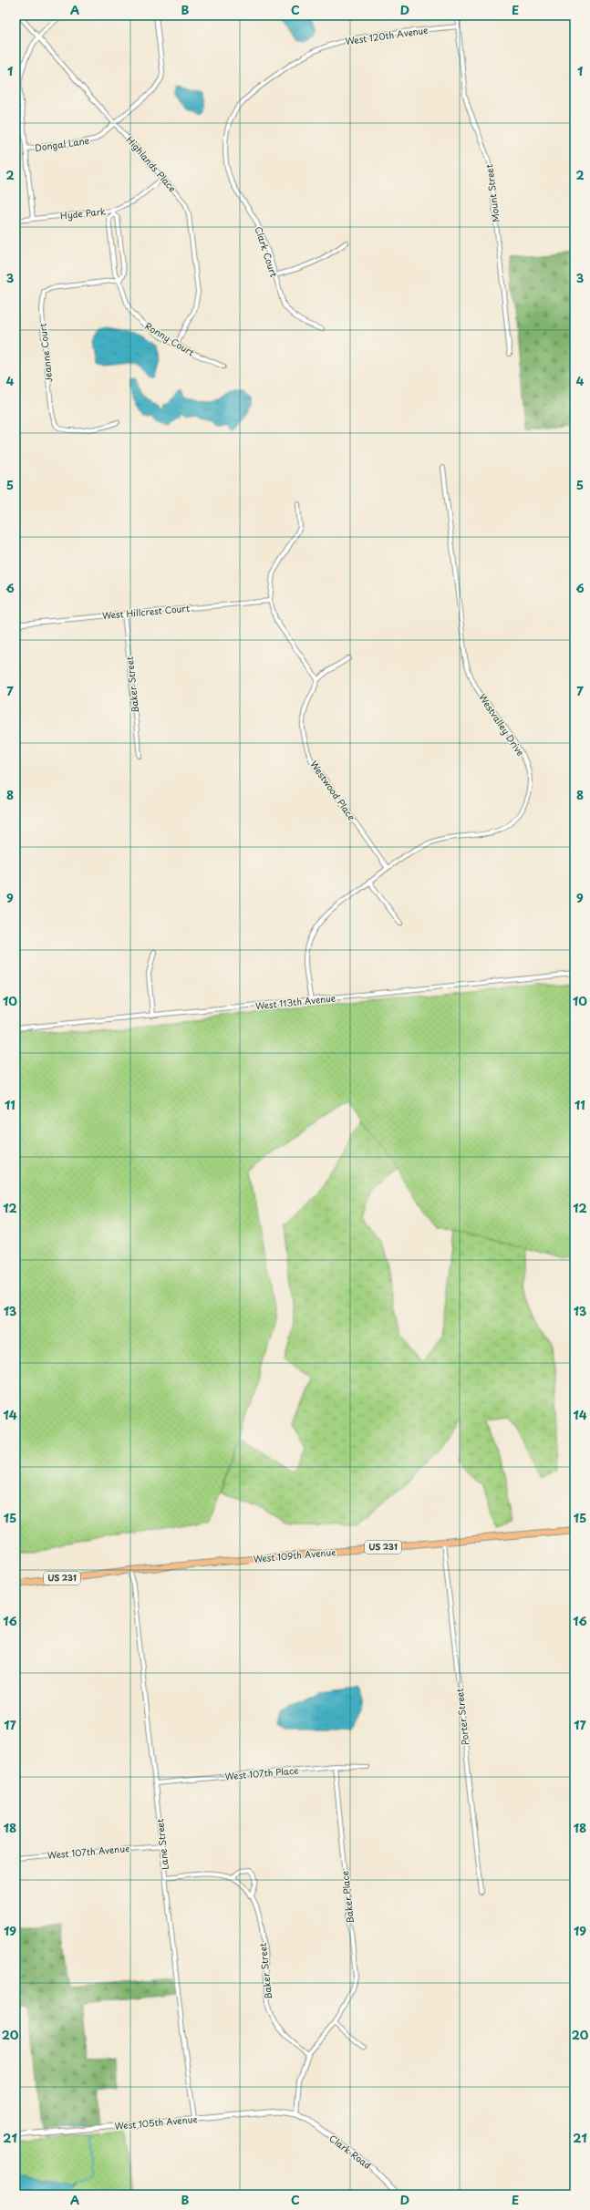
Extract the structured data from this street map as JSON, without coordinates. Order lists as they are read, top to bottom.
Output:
{
  "streets": {
    "main road": ["US 231", "West 109th Avenue"],
    "street": [
      "West 120th Avenue",
      "Dongal Lane",
      "Highlands Place",
      "Mount Street",
      "Hyde Park",
      "Clark Court",
      "Ronny Court",
      "Jeanne Court",
      "West Hillcrest Court",
      "Baker Street",
      "Westvalley Drive",
      "Westwood Place",
      "West 113th Avenue",
      "Porter Street",
      "West 107th Place",
      "Lane Street",
      "West 107th Avenue",
      "Baker Place",
      "West 105th Avenue",
      "Clark Road"
    ]
  },
  "crossings": [
    ["West 120th Avenue", "Mount Street"],
    ["West 120th Avenue", "Clark Court"],
    ["Dongal Lane", "Highlands Place"],
    ["Highlands Place", "Hyde Park"],
    ["Highlands Place", "Ronny Court"],
    ["Hyde Park", "Ronny Court"],
    ["Ronny Court", "Jeanne Court"],
    ["West Hillcrest Court", "Baker Street"],
    ["Baker Street", "Lane Street"],
    ["Baker Street", "Baker Place"],
    ["Westvalley Drive", "Westwood Place"],
    ["Westvalley Drive", "West 113th Avenue"],
    ["West 109th Avenue", "Porter Street"],
    ["West 109th Avenue", "Lane Street"],
    ["West 107th Place", "Lane Street"],
    ["West 107th Place", "Baker Place"],
    ["Lane Street", "West 107th Avenue"],
    ["Lane Street", "West 105th Avenue"],
    ["West 105th Avenue", "Clark Road"]
  ],
  "grid": {
    "columns": [
      "A",
      "B",
      "C",
      "D",
      "E"
    ],
    "rows": [
      "1",
      "2",
      "3",
      "4",
      "5",
      "6",
      "7",
      "8",
      "9",
      "10",
      "11",
      "12",
      "13",
      "14",
      "15",
      "16",
      "17",
      "18",
      "19",
      "20",
      "21"
    ]
  }
}
